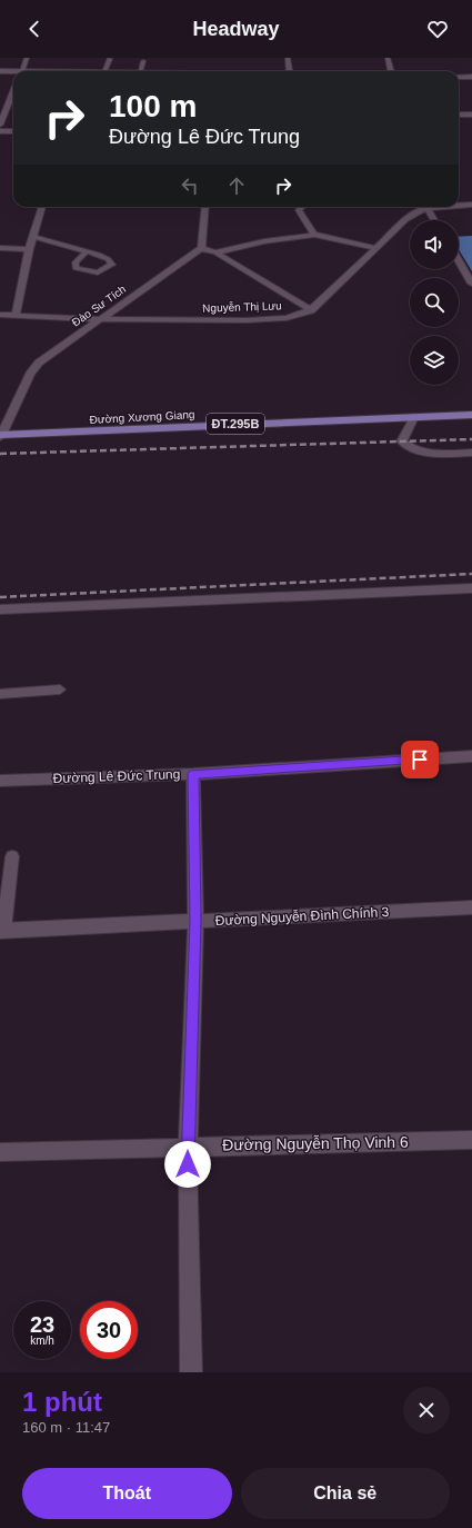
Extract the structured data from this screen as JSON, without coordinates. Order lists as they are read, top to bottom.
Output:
{
  "streets": {
    "main road": ["Đường Xương Giang", "ĐT.295B"],
    "street": [
      "Đào Sư Tích",
      "Nguyễn Thị Lưu",
      "Đường Lê Đức Trung",
      "Đường Nguyễn Đình Chính 3",
      "Đường Nguyễn Thọ Vinh 6"
    ]
  },
  "crossings": [
    ["Đào Sư Tích", "Nguyễn Thị Lưu"],
    ["Đào Sư Tích", "Đường Xương Giang"]
  ],
  "page": {
    "header": "Headway",
    "turn": ["100 m", "Đường Lê Đức Trung"],
    "speed": "23 km/h",
    "limit": "30",
    "heading": ["1 phút", "160 m · 11:47"],
    "buttons": ["Thoát", "Chia sẻ"]
  }
}
